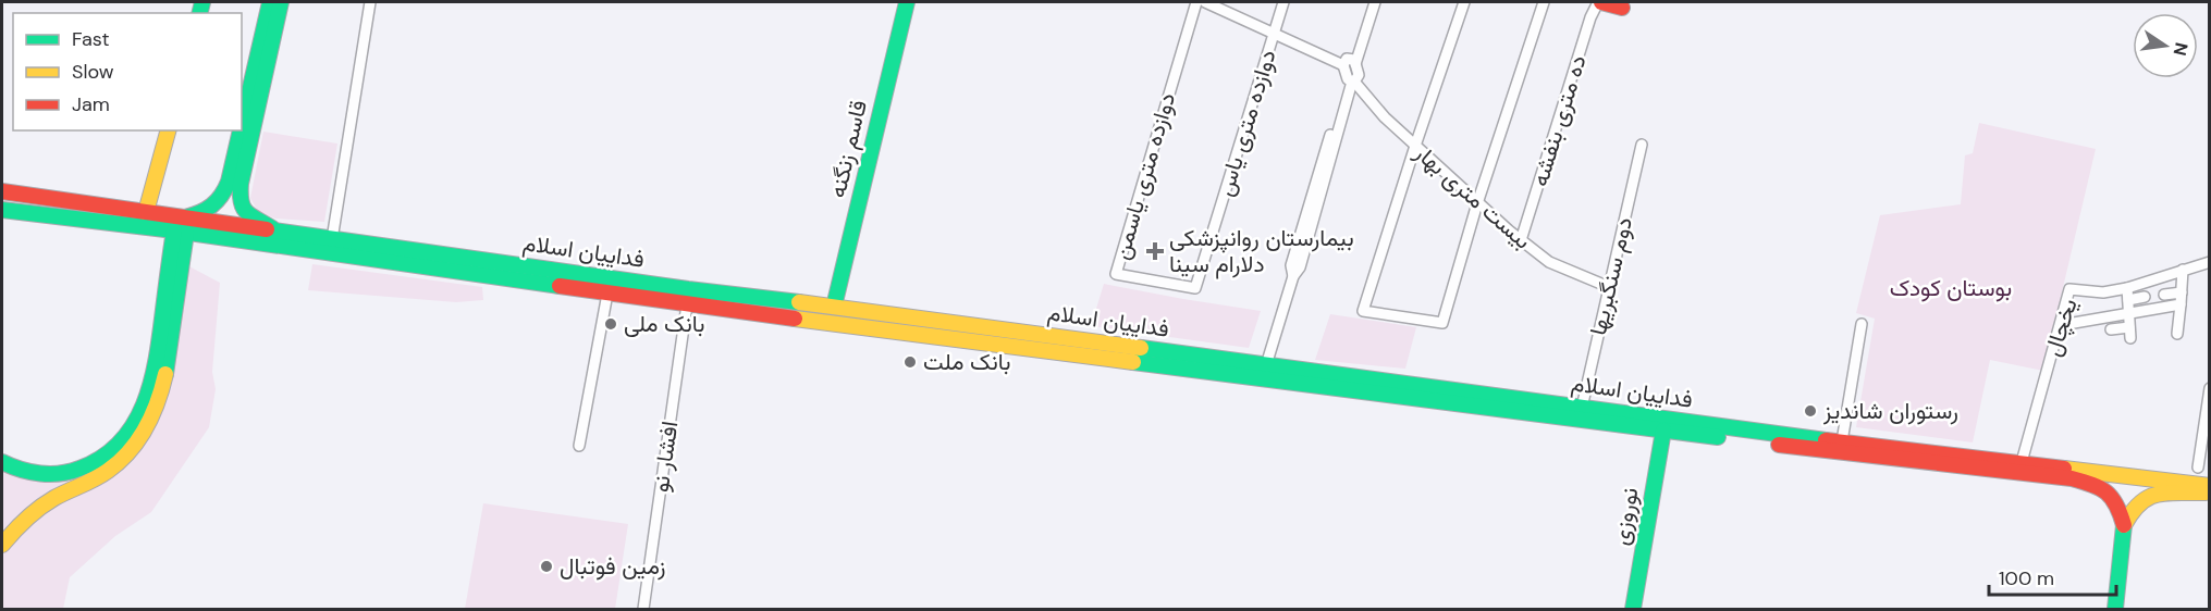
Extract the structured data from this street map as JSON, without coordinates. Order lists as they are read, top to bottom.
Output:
{
  "streets": {
    "main road": ["قاسم زنگنه", "فداییان اسلام", "نوروزی"],
    "street": [
      "ده متری بنفشه",
      "دوازده متری یاس",
      "دوازده متری یاسمن",
      "بیست متری بهار",
      "دوم سنگبریها",
      "یخچال",
      "افشار نو"
    ]
  },
  "crossings": [
    ["ده متری بنفشه", "بیست متری بهار"],
    ["دوازده متری یاس", "دوازده متری یاسمن"],
    ["قاسم زنگنه", "فداییان اسلام"],
    ["بیست متری بهار", "دوم سنگبریها"],
    ["فداییان اسلام", "دوم سنگبریها"],
    ["فداییان اسلام", "یخچال"],
    ["فداییان اسلام", "افشار نو"],
    ["فداییان اسلام", "نوروزی"]
  ],
  "parks": ["بوستان کودک"],
  "places": {
    "health": ["بیمارستان روانپزشکی دلارام سینا"],
    "other": [
      "بانک ملی",
      "بانک ملت",
      "رستوران شاندیز",
      "زمین فوتبال"
    ]
  },
  "legend": ["Fast", "Slow", "Jam"],
  "scale_bar": "100 m",
  "north": "right"
}
